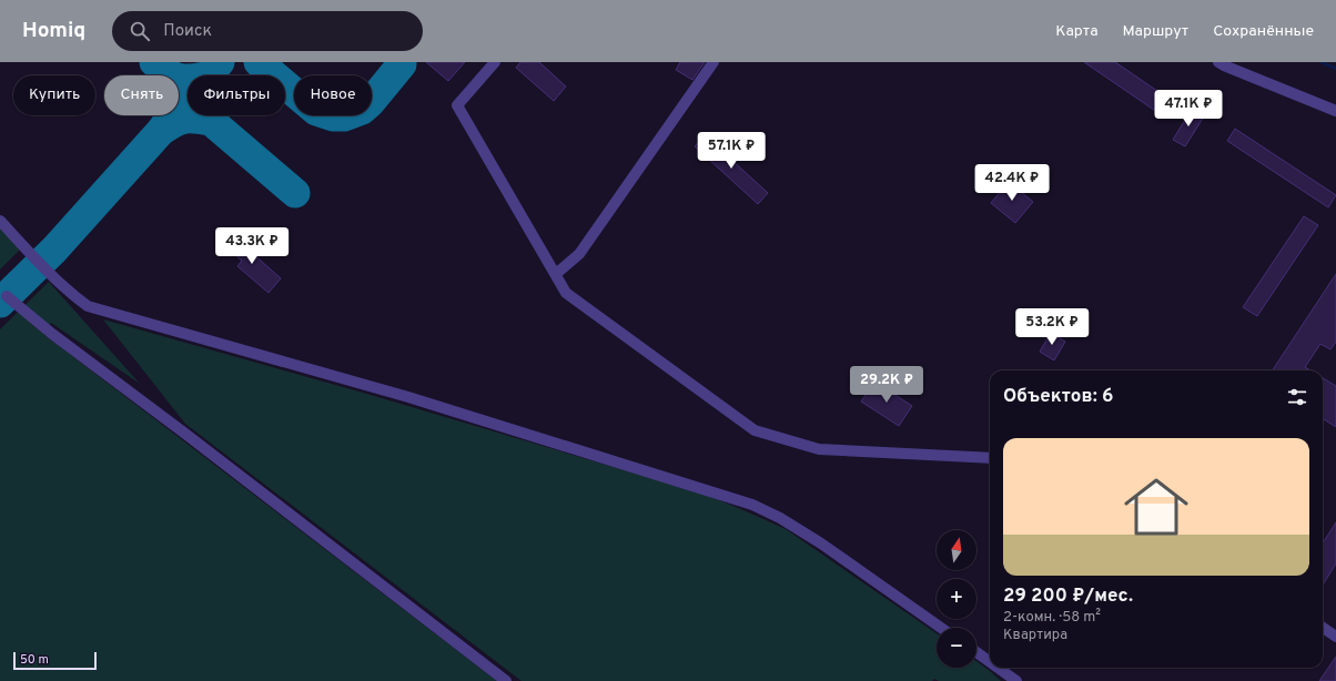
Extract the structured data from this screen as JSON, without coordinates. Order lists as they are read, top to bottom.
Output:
{
  "scale_bar": "50 m",
  "north": "top",
  "page": {
    "header": "Homiq",
    "search": "Поиск",
    "nav": ["Карта", "Маршрут", "Сохранённые"],
    "chip": [
      "Купить",
      "Снять",
      "Фильтры",
      "Новое"
    ],
    "price": [
      "47.1K ₽",
      "57.1K ₽",
      "42.4K ₽",
      "43.3K ₽",
      "53.2K ₽",
      "29.2K ₽"
    ],
    "heading": "Объектов: 6",
    "list": [
      {
        "name": "29 200 ₽/мес.",
        "note": "2-комн. · 58 m² · Квартира"
      }
    ],
    "map_buttons": ["+", "−"],
    "scale": "50 m"
  }
}
